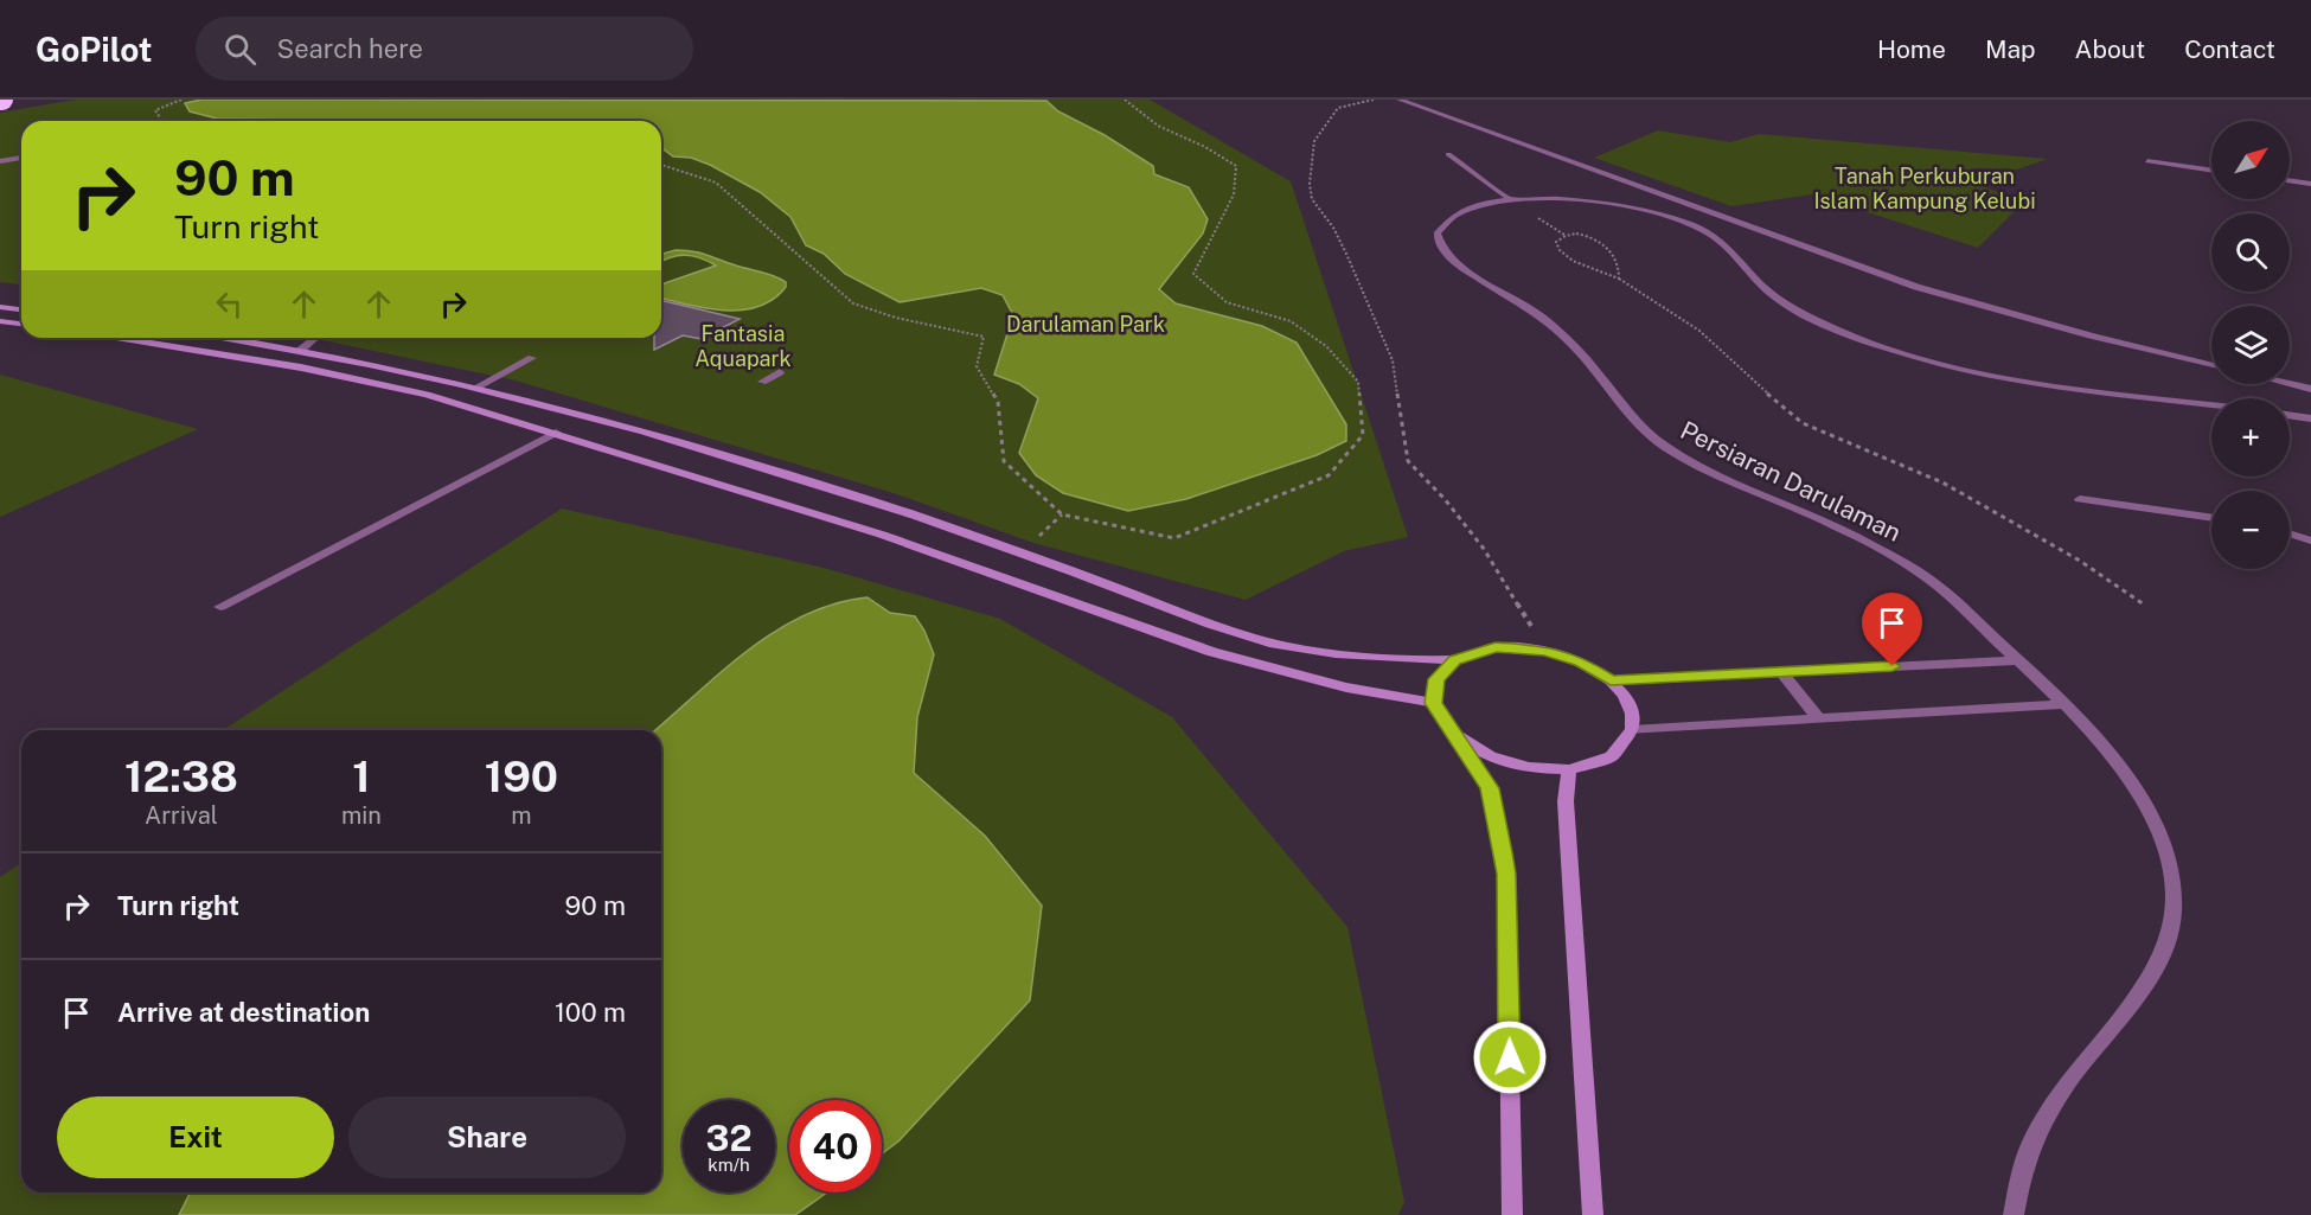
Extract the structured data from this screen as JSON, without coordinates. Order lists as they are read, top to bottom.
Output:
{
  "streets": {
    "street": ["Persiaran Darulaman"]
  },
  "parks": ["Tanah Perkuburan Islam Kampung Kelubi", "Darulaman Park", "Fantasia Aquapark"],
  "north": "top right",
  "page": {
    "header": "GoPilot",
    "search": "Search here",
    "nav": [
      "Home",
      "Map",
      "About",
      "Contact"
    ],
    "map_buttons": ["+", "−"],
    "turn": ["90 m", "Turn right"],
    "eta": [
      "12:38",
      "Arrival",
      "1",
      "min",
      "190",
      "m"
    ],
    "list": [
      {
        "name": "Turn right",
        "value": "90 m"
      },
      {
        "name": "Arrive at destination",
        "value": "100 m"
      }
    ],
    "buttons": ["Exit", "Share"],
    "speed": "32 km/h",
    "limit": "40"
  }
}
